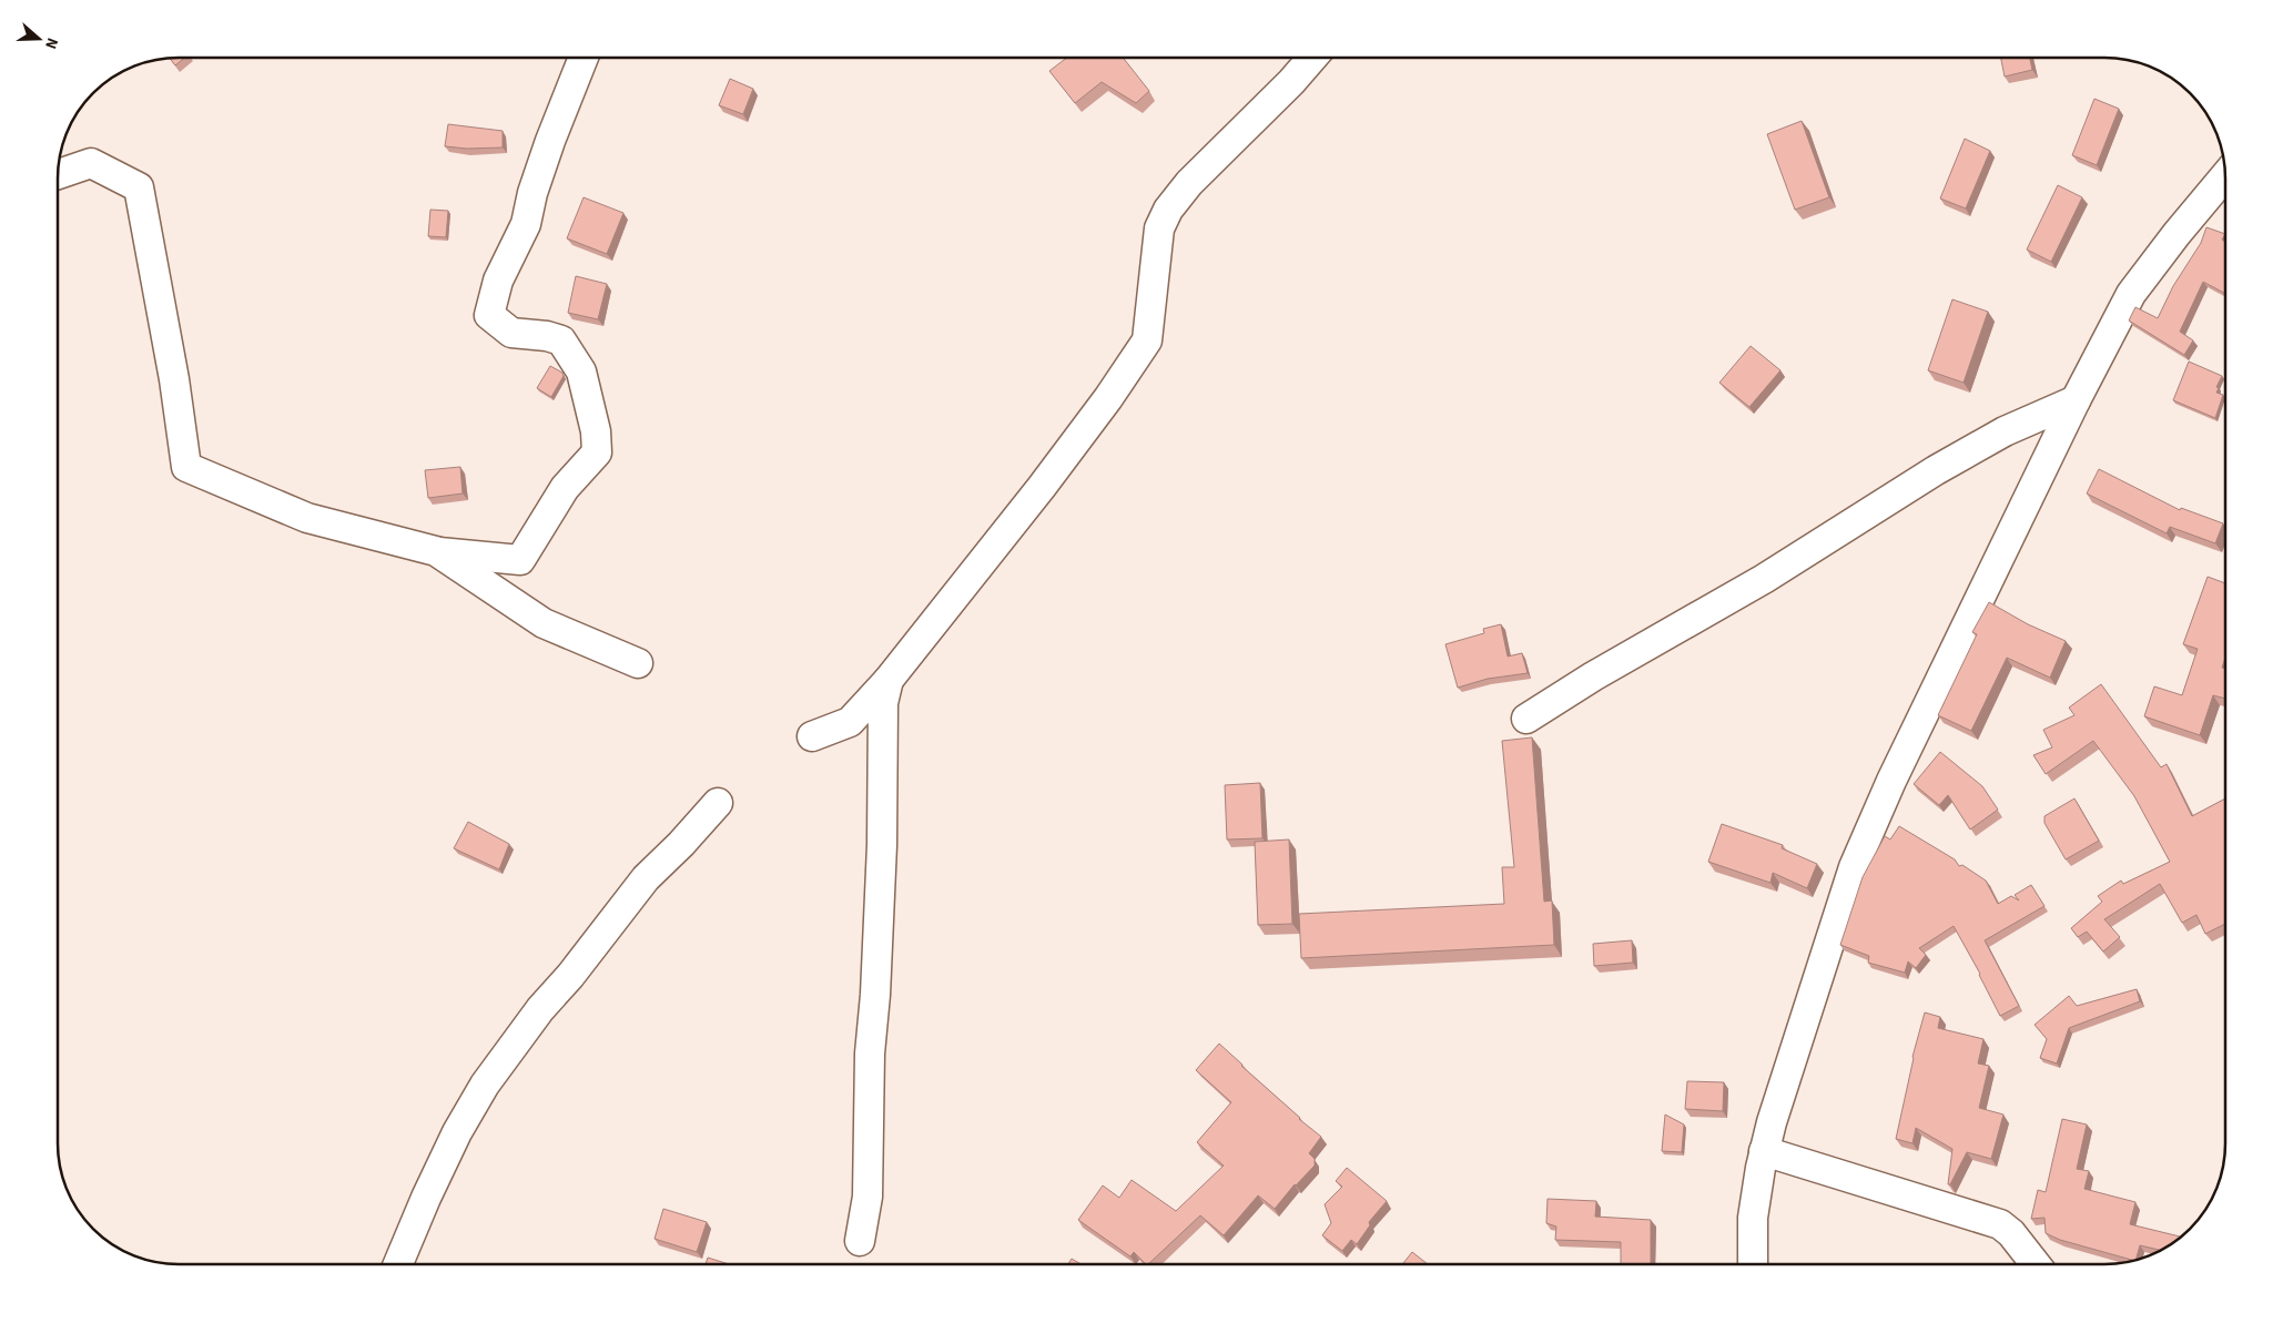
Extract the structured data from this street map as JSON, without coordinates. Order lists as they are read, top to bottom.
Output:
{
  "north": "right"
}
